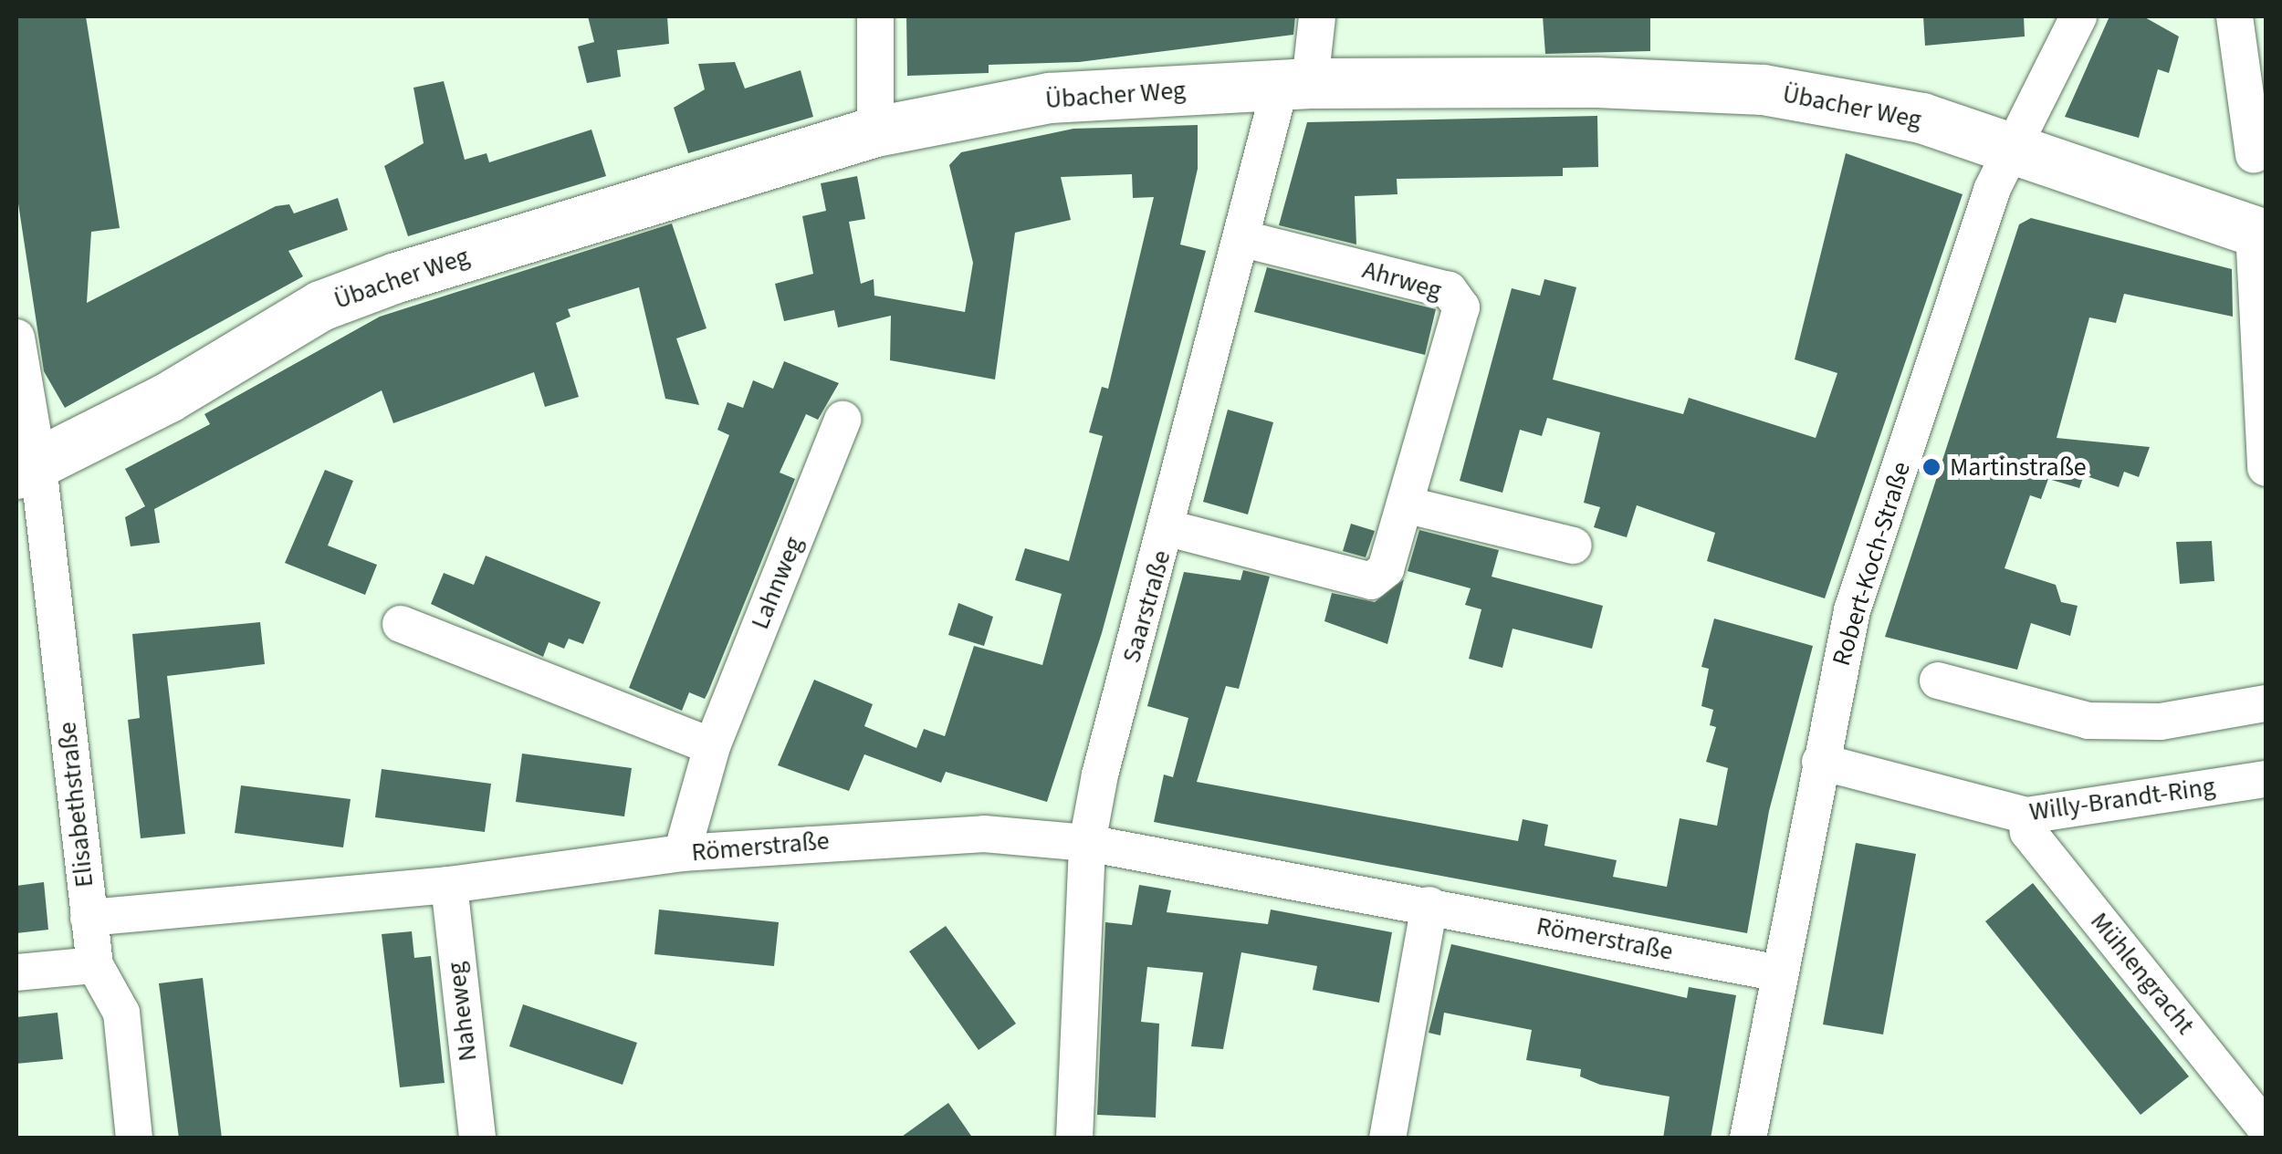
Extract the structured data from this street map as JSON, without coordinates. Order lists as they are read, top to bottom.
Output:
{
  "streets": {
    "main road": ["Übacher Weg"],
    "street": [
      "Ahrweg",
      "Robert-Koch-Straße",
      "Lahnweg",
      "Saarstraße",
      "Willy-Brandt-Ring",
      "Elisabethstraße",
      "Römerstraße",
      "Mühlengracht",
      "Naheweg"
    ]
  },
  "crossings": [
    ["Übacher Weg", "Robert-Koch-Straße"],
    ["Übacher Weg", "Saarstraße"],
    ["Übacher Weg", "Elisabethstraße"],
    ["Ahrweg", "Saarstraße"],
    ["Robert-Koch-Straße", "Willy-Brandt-Ring"],
    ["Robert-Koch-Straße", "Römerstraße"],
    ["Lahnweg", "Römerstraße"],
    ["Saarstraße", "Römerstraße"],
    ["Willy-Brandt-Ring", "Mühlengracht"],
    ["Elisabethstraße", "Römerstraße"],
    ["Römerstraße", "Naheweg"]
  ],
  "places": ["Martinstraße"]
}
